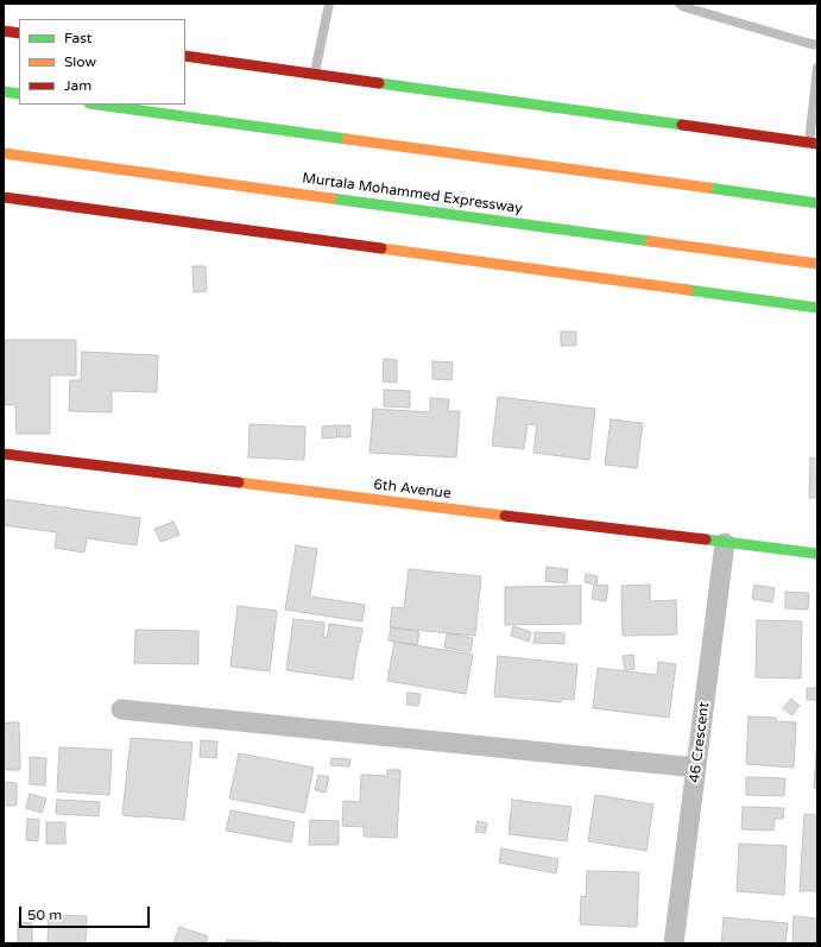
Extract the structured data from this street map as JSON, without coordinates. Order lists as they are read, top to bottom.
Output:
{
  "streets": {
    "main road": ["Murtala Mohammed Expressway", "6th Avenue"],
    "street": ["46 Crescent"]
  },
  "crossings": [
    ["6th Avenue", "46 Crescent"]
  ],
  "legend": ["Fast", "Slow", "Jam"],
  "scale_bar": "50 m"
}
